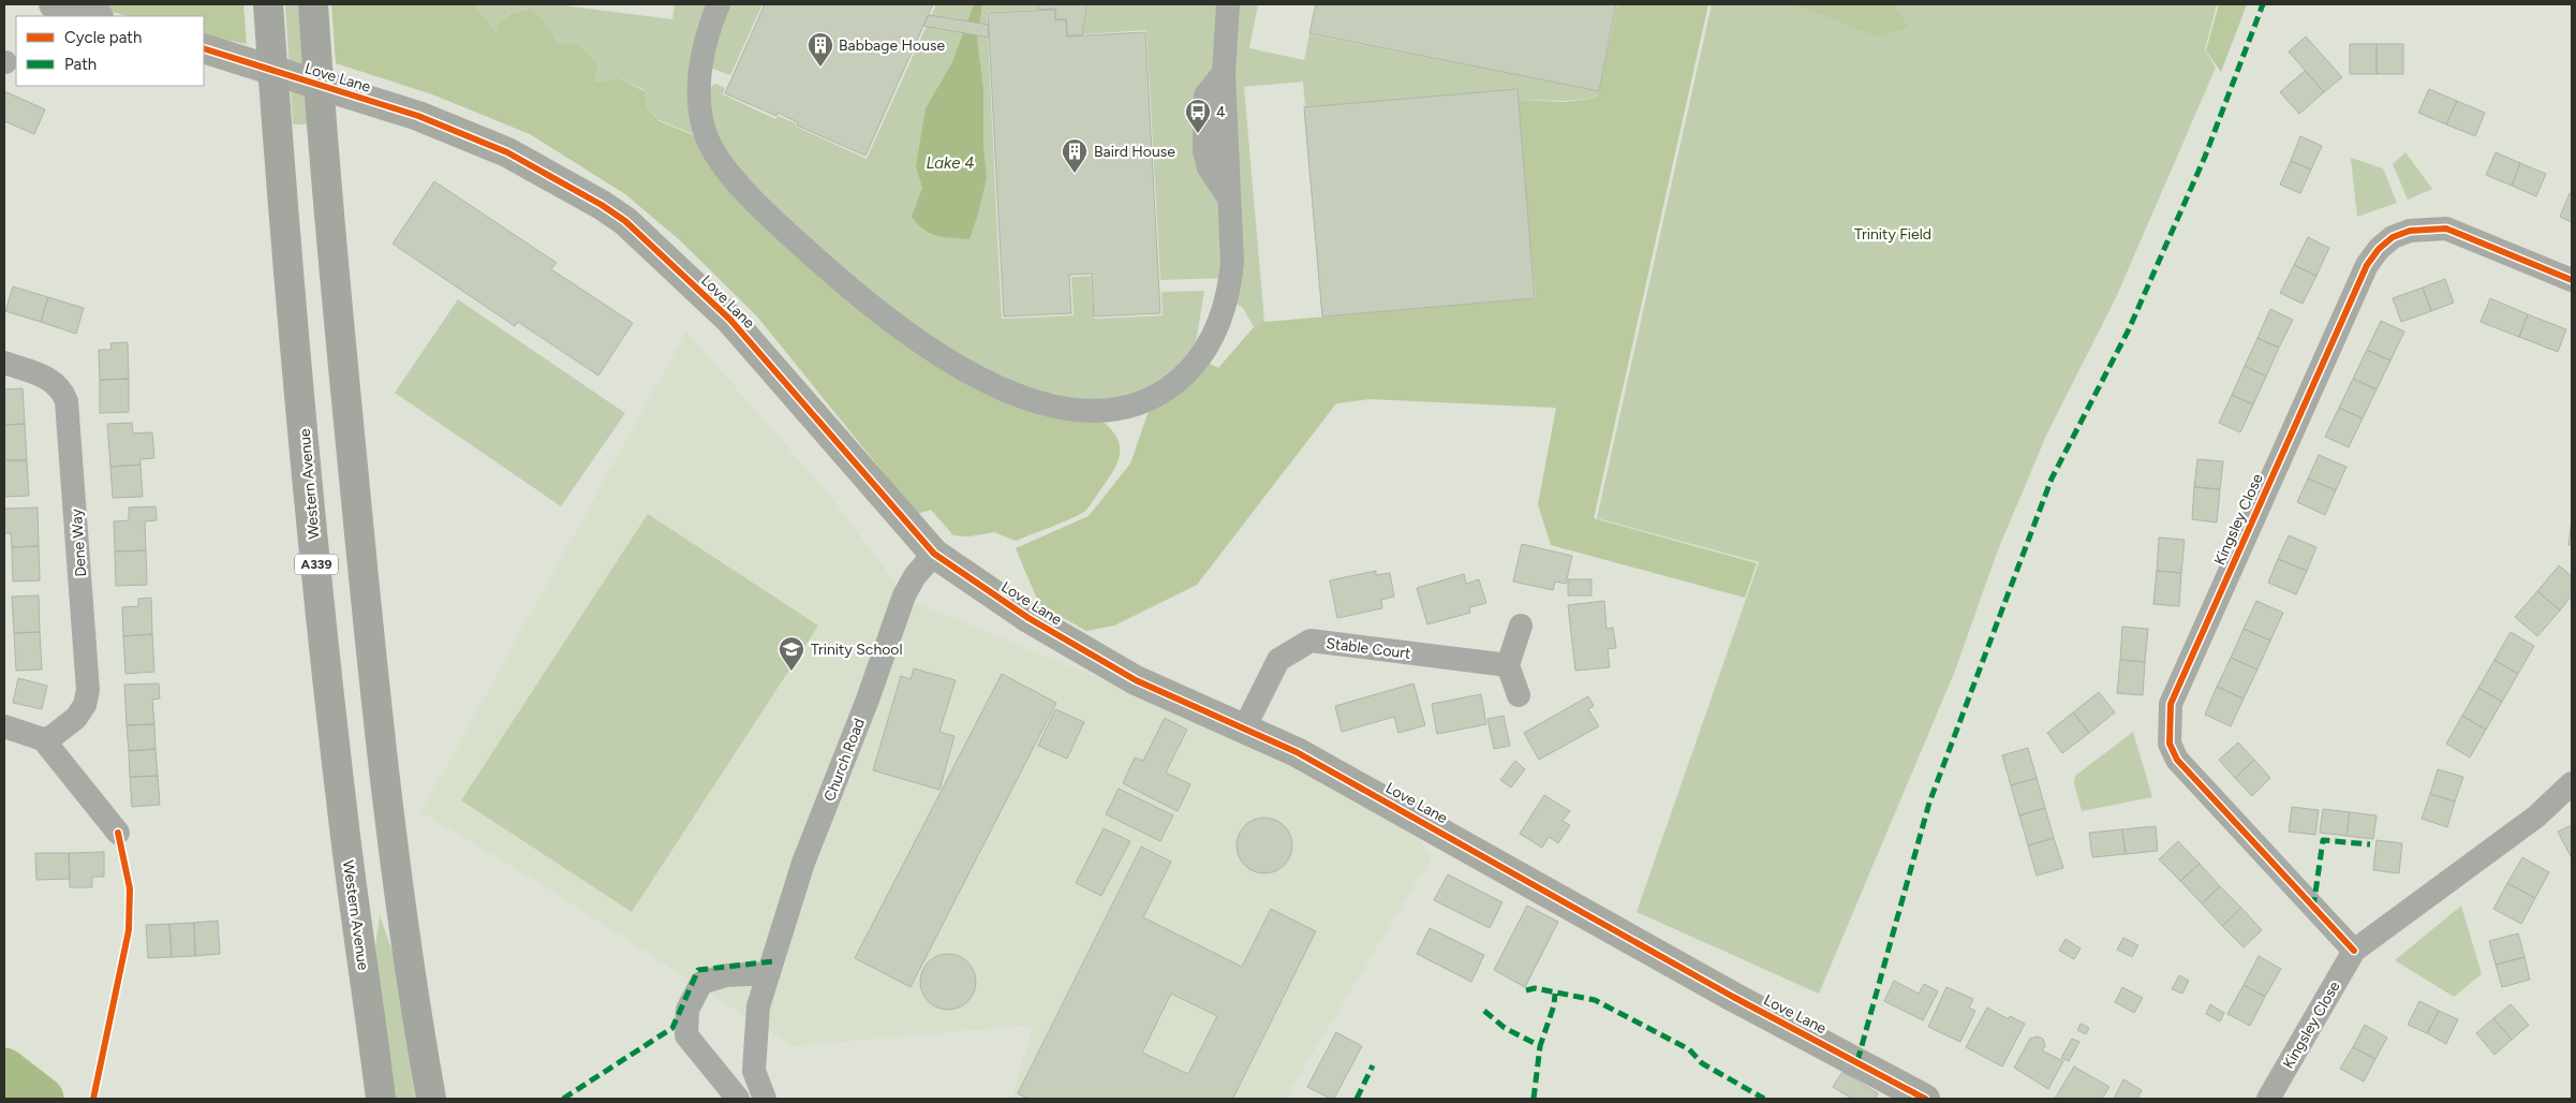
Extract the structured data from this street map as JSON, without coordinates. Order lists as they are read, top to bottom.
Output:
{
  "streets": {
    "highway": ["Western Avenue", "A339"],
    "street": [
      "Love Lane",
      "Kingsley Close",
      "Dene Way",
      "Stable Court",
      "Church Road"
    ]
  },
  "crossings": [
    ["Love Lane", "Stable Court"],
    ["Love Lane", "Church Road"]
  ],
  "water": ["Lake 4"],
  "parks": ["Trinity Field"],
  "places": {
    "building": ["Babbage House", "Baird House"],
    "bus stop": ["4"],
    "school or university": ["Trinity School"]
  },
  "legend": ["Cycle path", "Path"]
}
